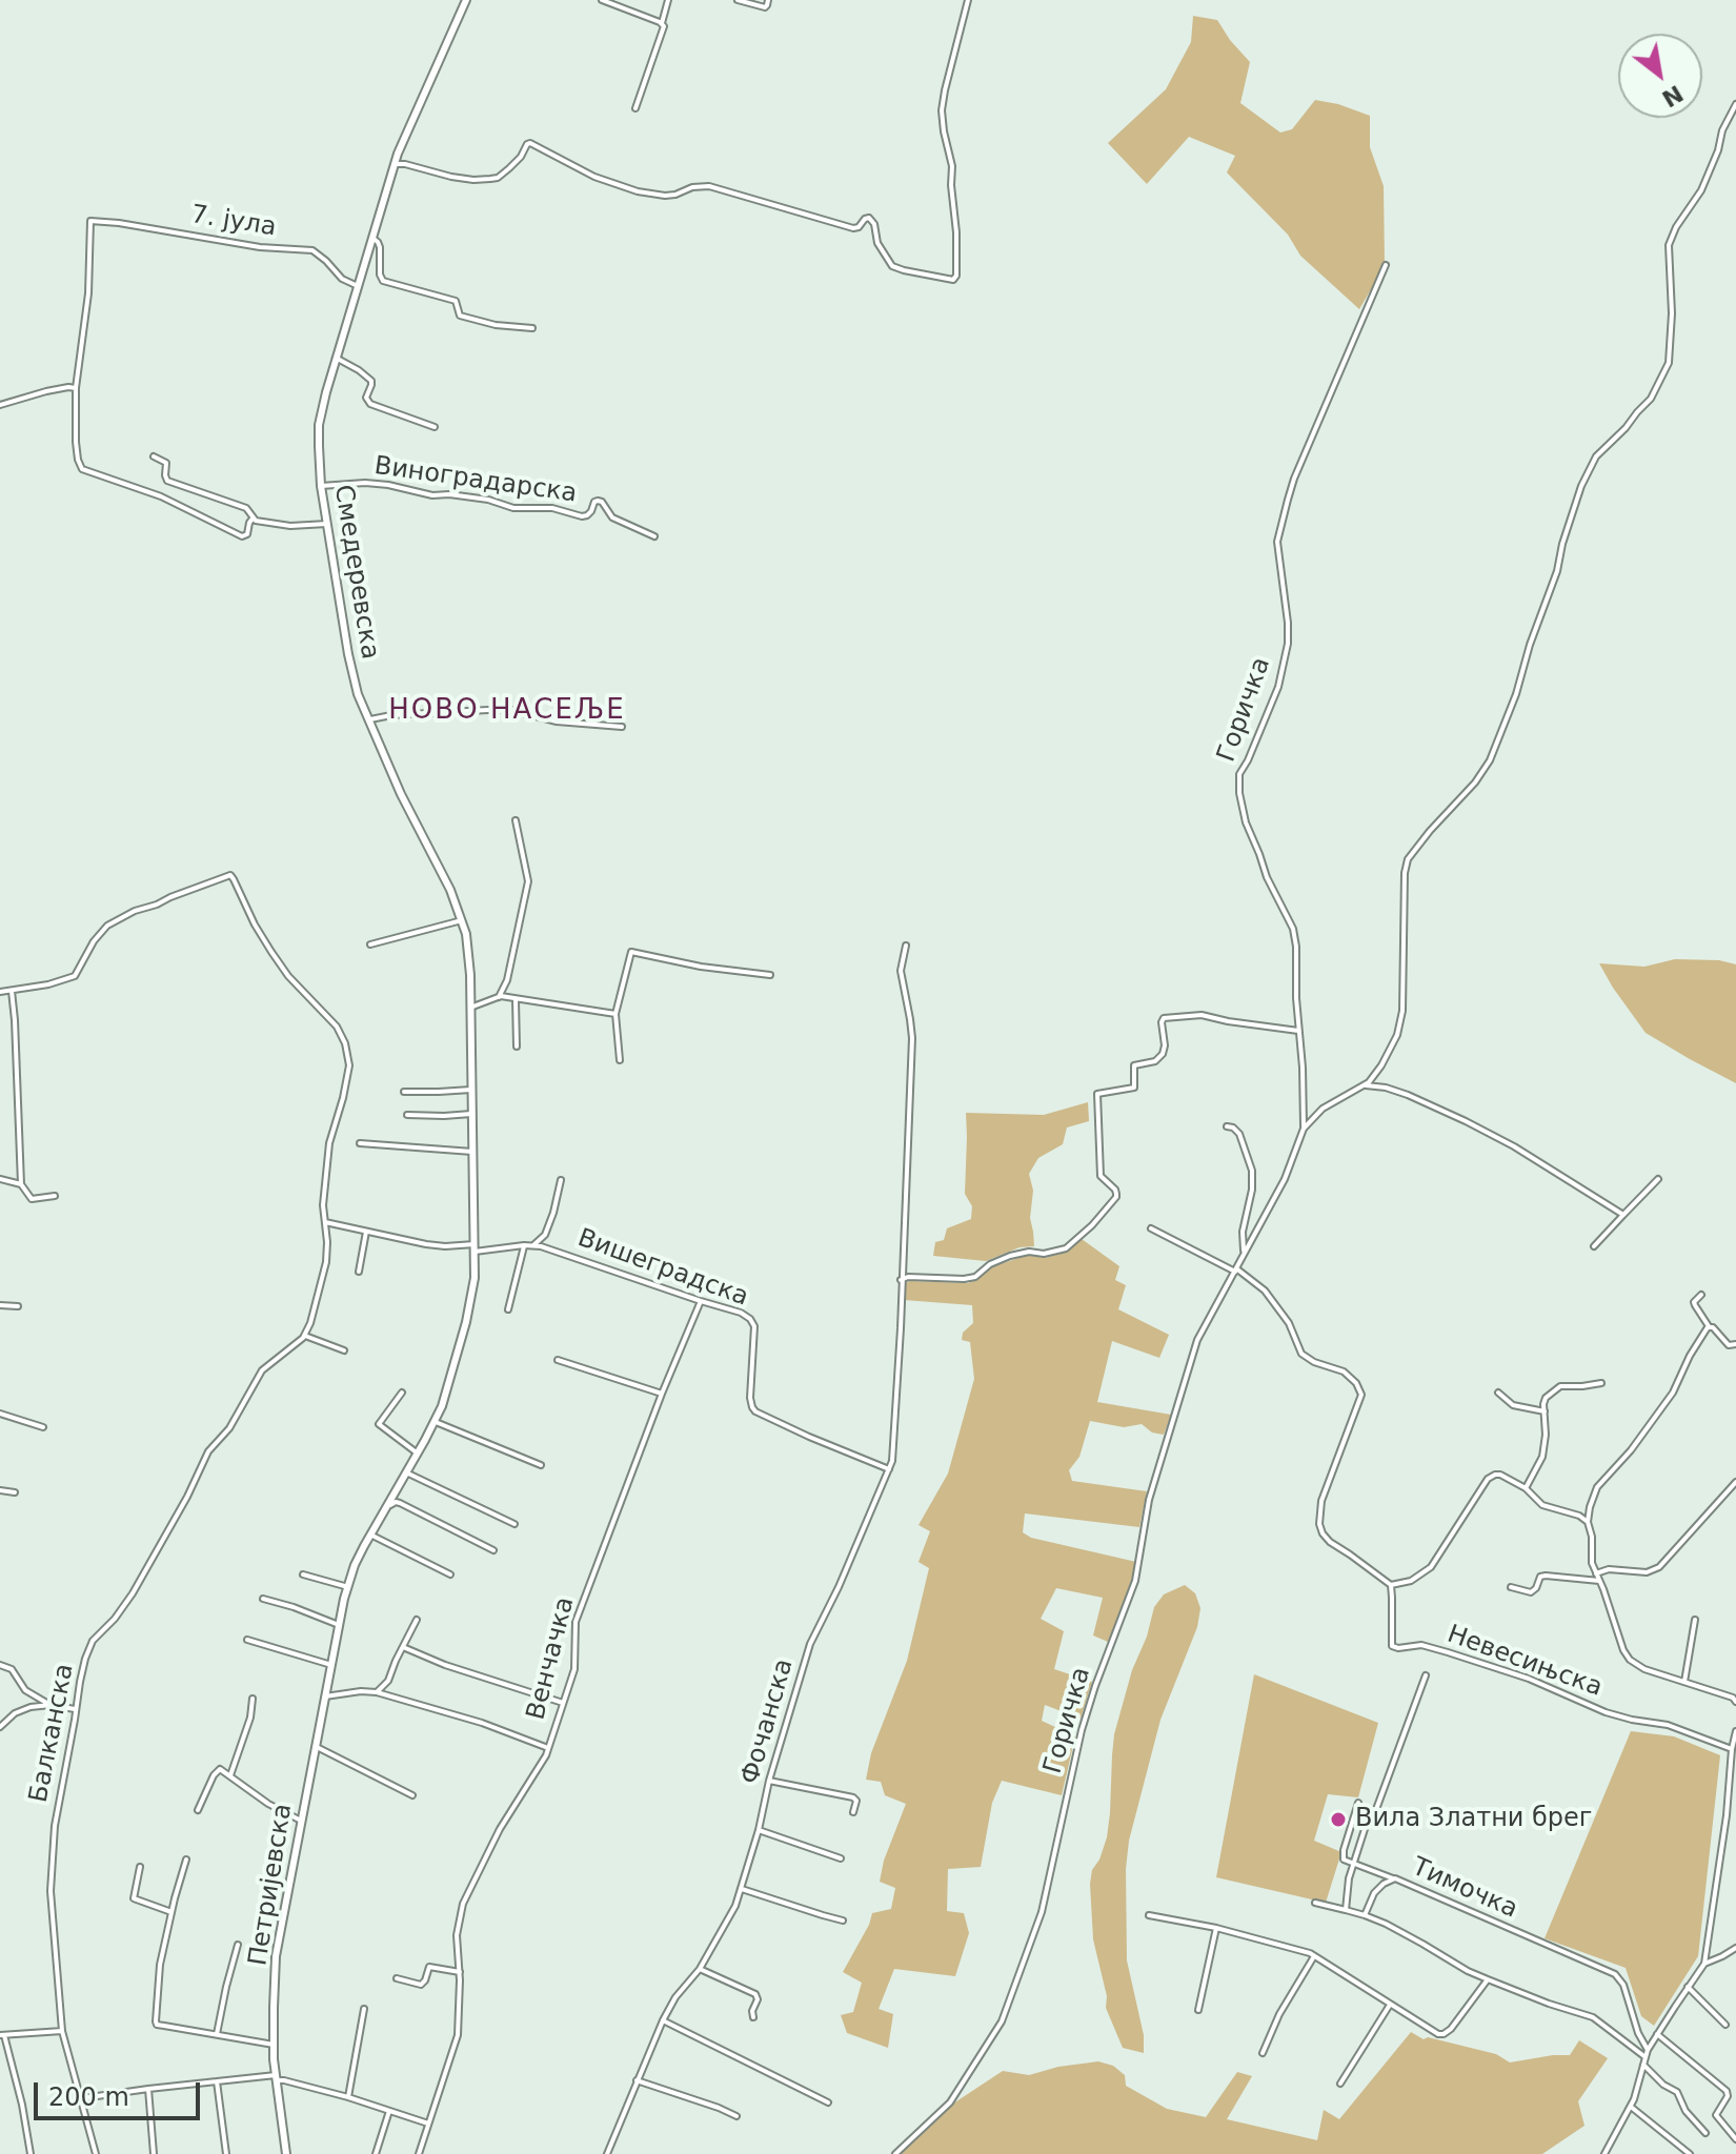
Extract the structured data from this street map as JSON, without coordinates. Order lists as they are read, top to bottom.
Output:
{
  "streets": {
    "main road": ["Смедеревска", "Петријевска"],
    "street": [
      "7. јула",
      "Виноградарска",
      "Горичка",
      "Вишеградска",
      "Венчачка",
      "Невесињска",
      "Фочанска",
      "Балканска",
      "Тимочка"
    ]
  },
  "crossings": [
    ["7. јула", "Смедеревска"],
    ["Виноградарска", "Смедеревска"],
    ["Смедеревска", "Петријевска"],
    ["Вишеградска", "Венчачка"],
    ["Вишеградска", "Фочанска"],
    ["Вишеградска", "Петријевска"]
  ],
  "districts": ["НОВО НАСЕЉЕ"],
  "places": ["Вила Златни брег"],
  "scale_bar": "200 m",
  "north": "bottom right"
}
